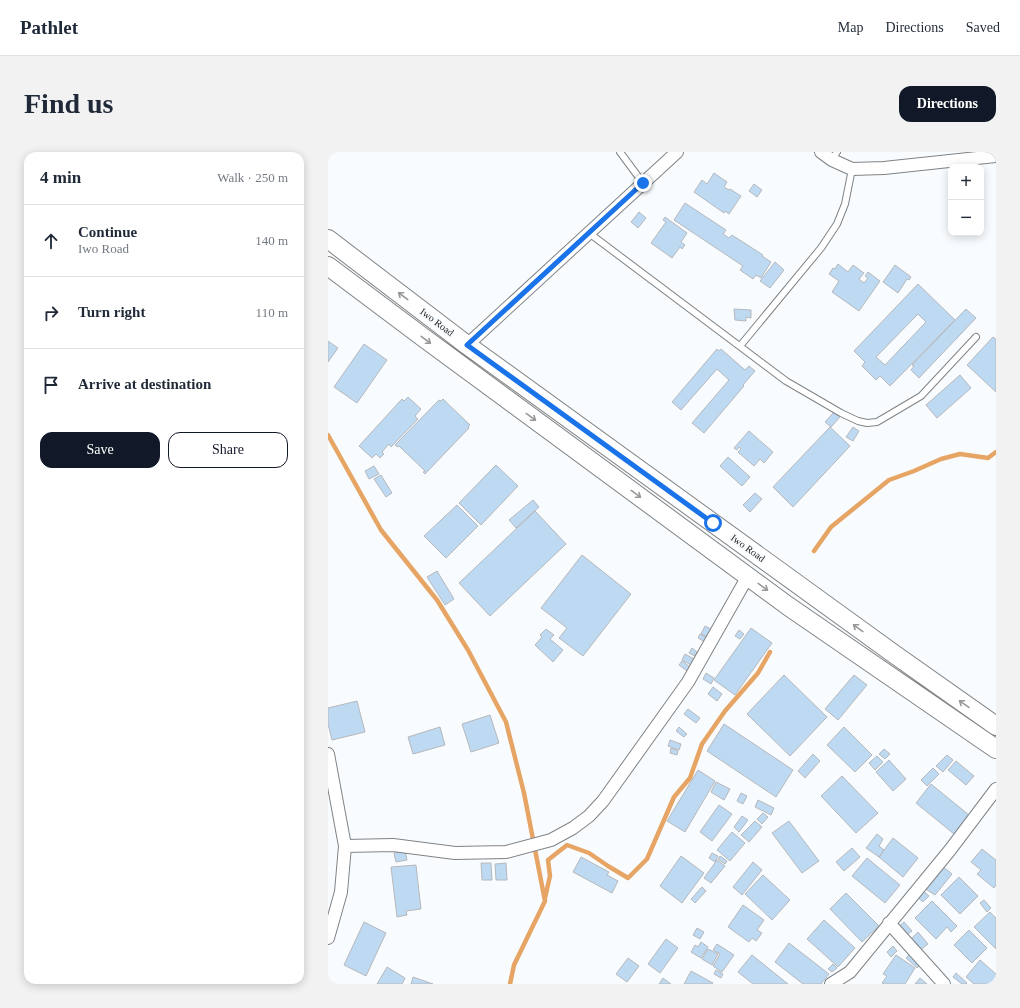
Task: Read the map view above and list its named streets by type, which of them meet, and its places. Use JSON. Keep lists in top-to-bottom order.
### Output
{
  "streets": {
    "main road": ["Iwo Road"]
  },
  "page": {
    "header": "Pathlet",
    "nav": ["Map", "Directions", "Saved"],
    "buttons": [
      "Directions",
      ["Save", "Share"]
    ],
    "title": "Find us",
    "heading": ["4 min", "Walk · 250 m"],
    "map_buttons": ["+", "−"],
    "list": [
      ["Continue", "Iwo Road", "140 m"],
      ["Turn right", "110 m"],
      "Arrive at destination"
    ]
  }
}
